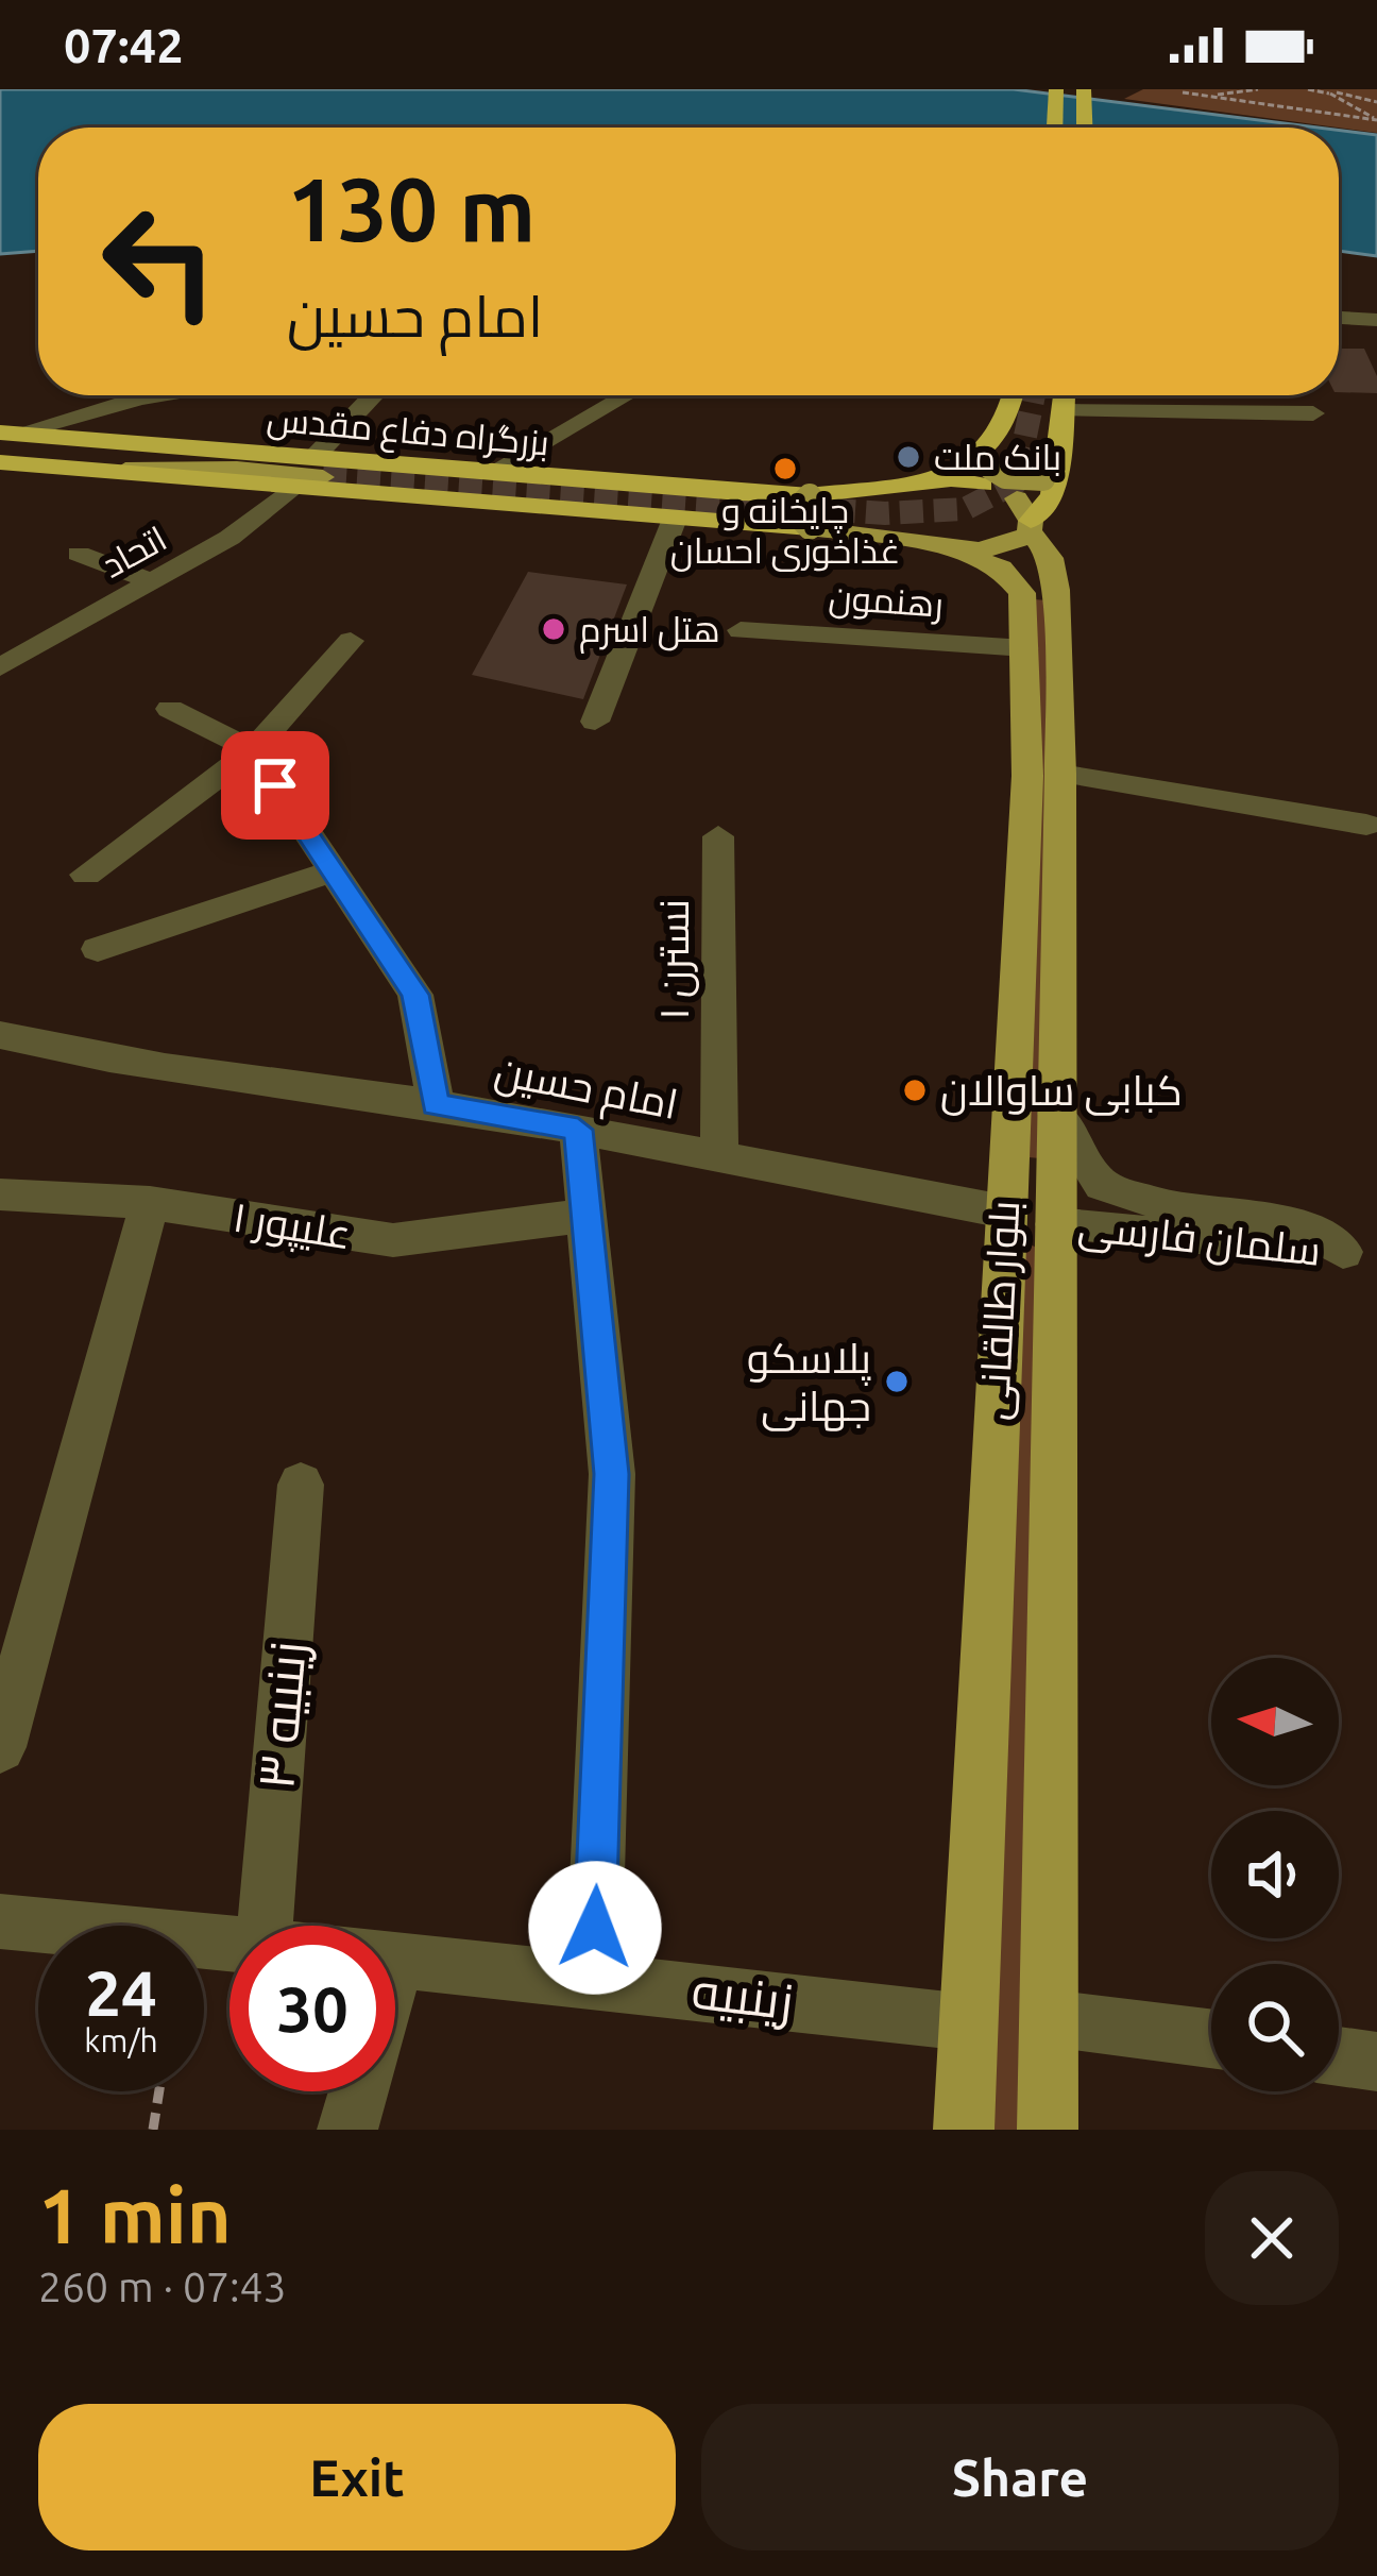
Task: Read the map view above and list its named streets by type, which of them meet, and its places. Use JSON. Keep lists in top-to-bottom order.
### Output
{
  "streets": {
    "highway": ["بزرگراه دفاع مقدس"],
    "main road": ["بلوار طالقانی"],
    "street": [
      "اتحاد",
      "رهنمون",
      "نسترن ۱",
      "امام حسین",
      "علیپور ۱",
      "سلمان فارسی",
      "زینبیه ۳",
      "زینبیه"
    ]
  },
  "crossings": [
    ["بزرگراه دفاع مقدس", "اتحاد"],
    ["رهنمون", "بلوار طالقانی"],
    ["نسترن ۱", "امام حسین"],
    ["امام حسین", "بلوار طالقانی"],
    ["سلمان فارسی", "بلوار طالقانی"],
    ["بلوار طالقانی", "زینبیه"]
  ],
  "places": [
    "بانک ملت",
    "چایخانه و غذاخوری احسان",
    "هتل اسرم",
    "کبابی ساوالان",
    "پلاسکو جهانی"
  ],
  "north": "left",
  "page": {
    "status": "07:42",
    "turn": ["130 m", "امام حسین"],
    "speed": "24 km/h",
    "limit": "30",
    "heading": ["1 min", "260 m · 07:43"],
    "buttons": ["Exit", "Share"]
  }
}
